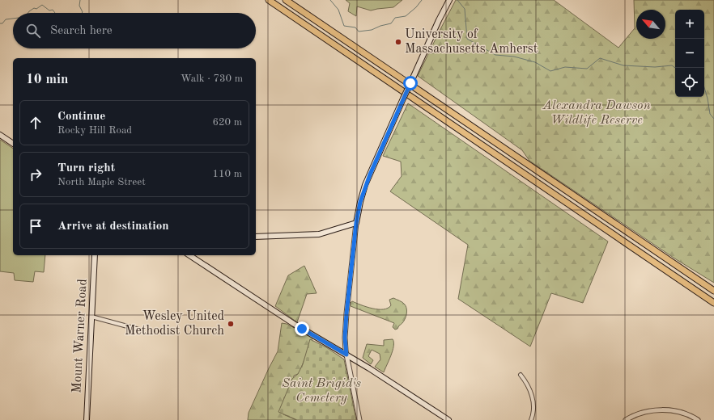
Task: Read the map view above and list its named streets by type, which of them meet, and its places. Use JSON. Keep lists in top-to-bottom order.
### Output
{
  "streets": {
    "main road": ["Mount Warner Road"]
  },
  "parks": ["Alexandra Dawson Wildlife Reserve", "Saint Brigid's Cemetery"],
  "places": ["University of Massachusetts Amherst", "Wesley United Methodist Church"],
  "north": "top left",
  "page": {
    "map_buttons": ["+", "−"],
    "search": "Search here",
    "heading": ["10 min", "Walk · 730 m"],
    "list": [
      ["Continue", "Rocky Hill Road", "620 m"],
      ["Turn right", "North Maple Street", "110 m"],
      "Arrive at destination"
    ]
  }
}
